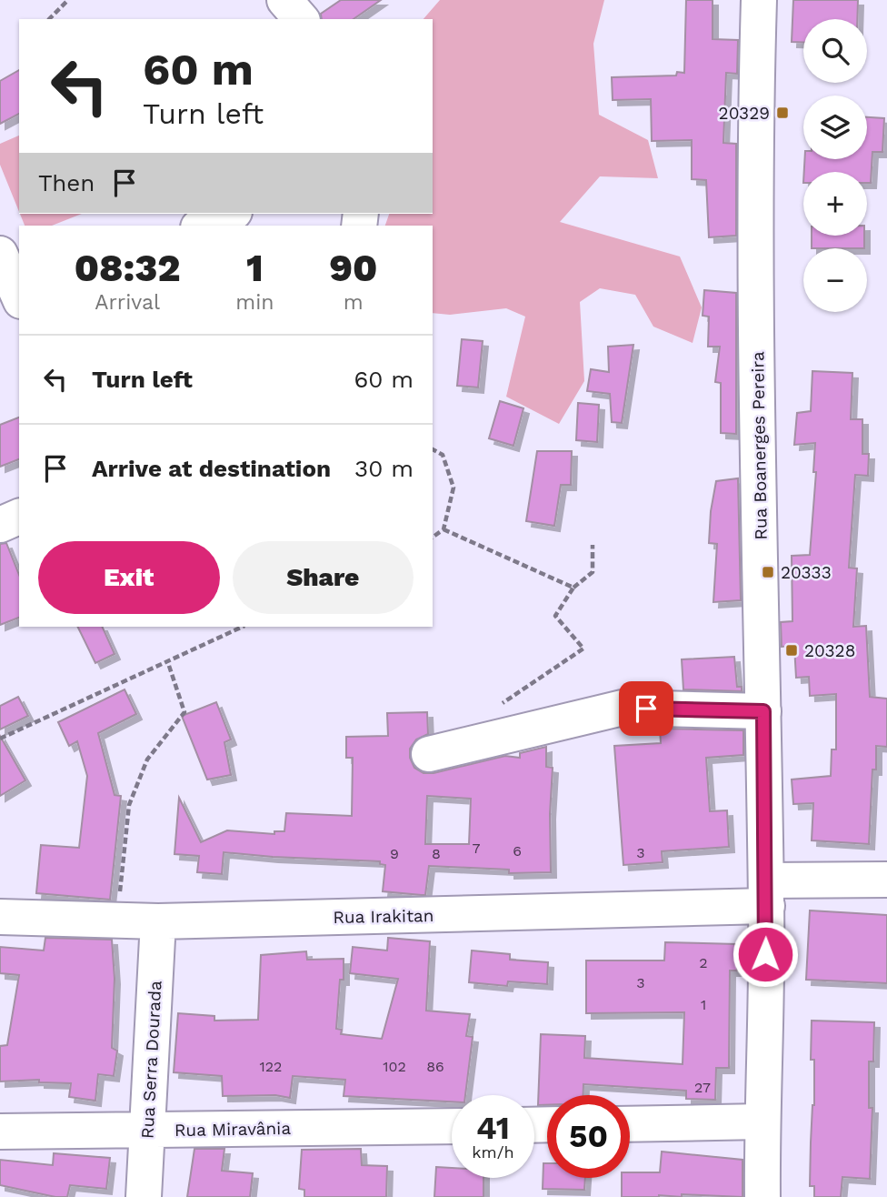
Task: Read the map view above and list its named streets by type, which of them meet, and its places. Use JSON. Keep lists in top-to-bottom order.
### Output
{
  "streets": {
    "street": [
      "Rua Boanerges Pereira",
      "Rua Irakitan",
      "Rua Serra Dourada",
      "Rua Miravânia"
    ]
  },
  "crossings": [
    ["Rua Boanerges Pereira", "Rua Irakitan"],
    ["Rua Irakitan", "Rua Serra Dourada"],
    ["Rua Serra Dourada", "Rua Miravânia"]
  ],
  "places": {
    "transit": ["20329", "20333", "20328"]
  },
  "house_numbers": [
    "7",
    "6",
    "3",
    "9",
    "8",
    "2",
    "3",
    "1",
    "122",
    "102",
    "86",
    "27"
  ],
  "page": {
    "map_buttons": ["+", "−"],
    "turn": ["60 m", "Turn left"],
    "then": "Then",
    "eta": [
      "08:32",
      "Arrival",
      "1",
      "min",
      "90",
      "m"
    ],
    "list": [
      {
        "name": "Turn left",
        "value": "60 m"
      },
      {
        "name": "Arrive at destination",
        "value": "30 m"
      }
    ],
    "buttons": ["Exit", "Share"],
    "speed": "41 km/h",
    "limit": "50"
  }
}
